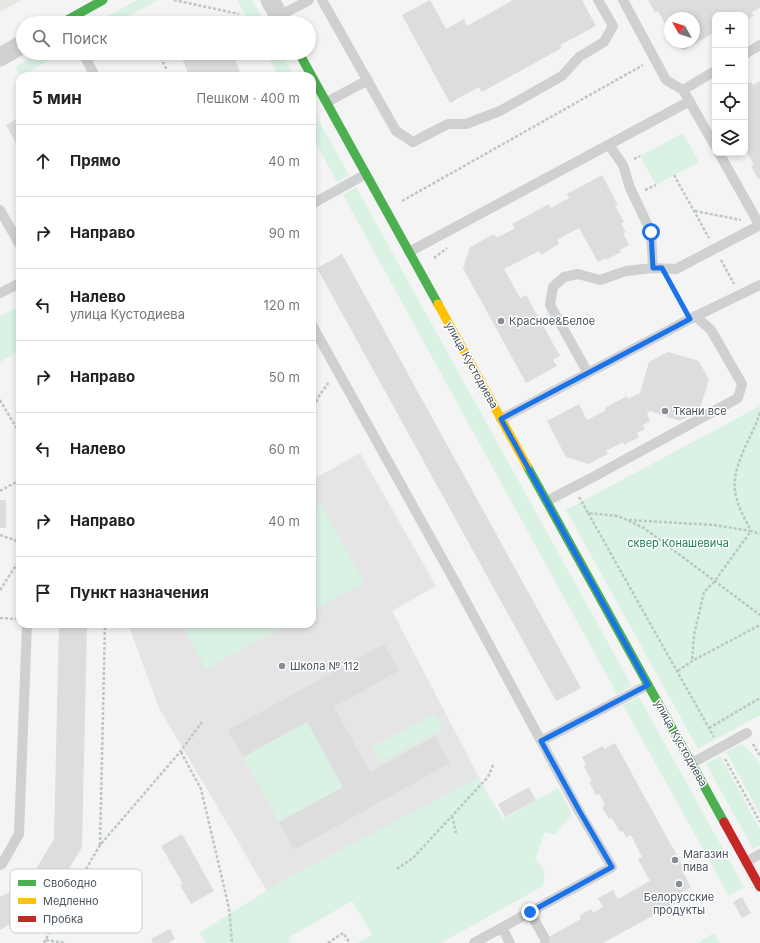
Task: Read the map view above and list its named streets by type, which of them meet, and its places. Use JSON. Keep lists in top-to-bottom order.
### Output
{
  "streets": {
    "street": ["улица Кустодиева"]
  },
  "parks": ["сквер Конашевича"],
  "places": [
    "Красное&Белое",
    "Ткани все",
    "Школа № 112",
    "Магазин пива",
    "Белорусские продукты"
  ],
  "legend": ["Свободно", "Медленно", "Пробка"],
  "north": "top left",
  "page": {
    "map_buttons": ["+", "−"],
    "search": "Поиск",
    "heading": ["5 мин", "Пешком · 400 m"],
    "list": [
      ["Прямо", "40 m"],
      ["Направо", "90 m"],
      ["Налево", "улица Кустодиева", "120 m"],
      ["Направо", "50 m"],
      ["Налево", "60 m"],
      ["Направо", "40 m"],
      "Пункт назначения"
    ]
  }
}
